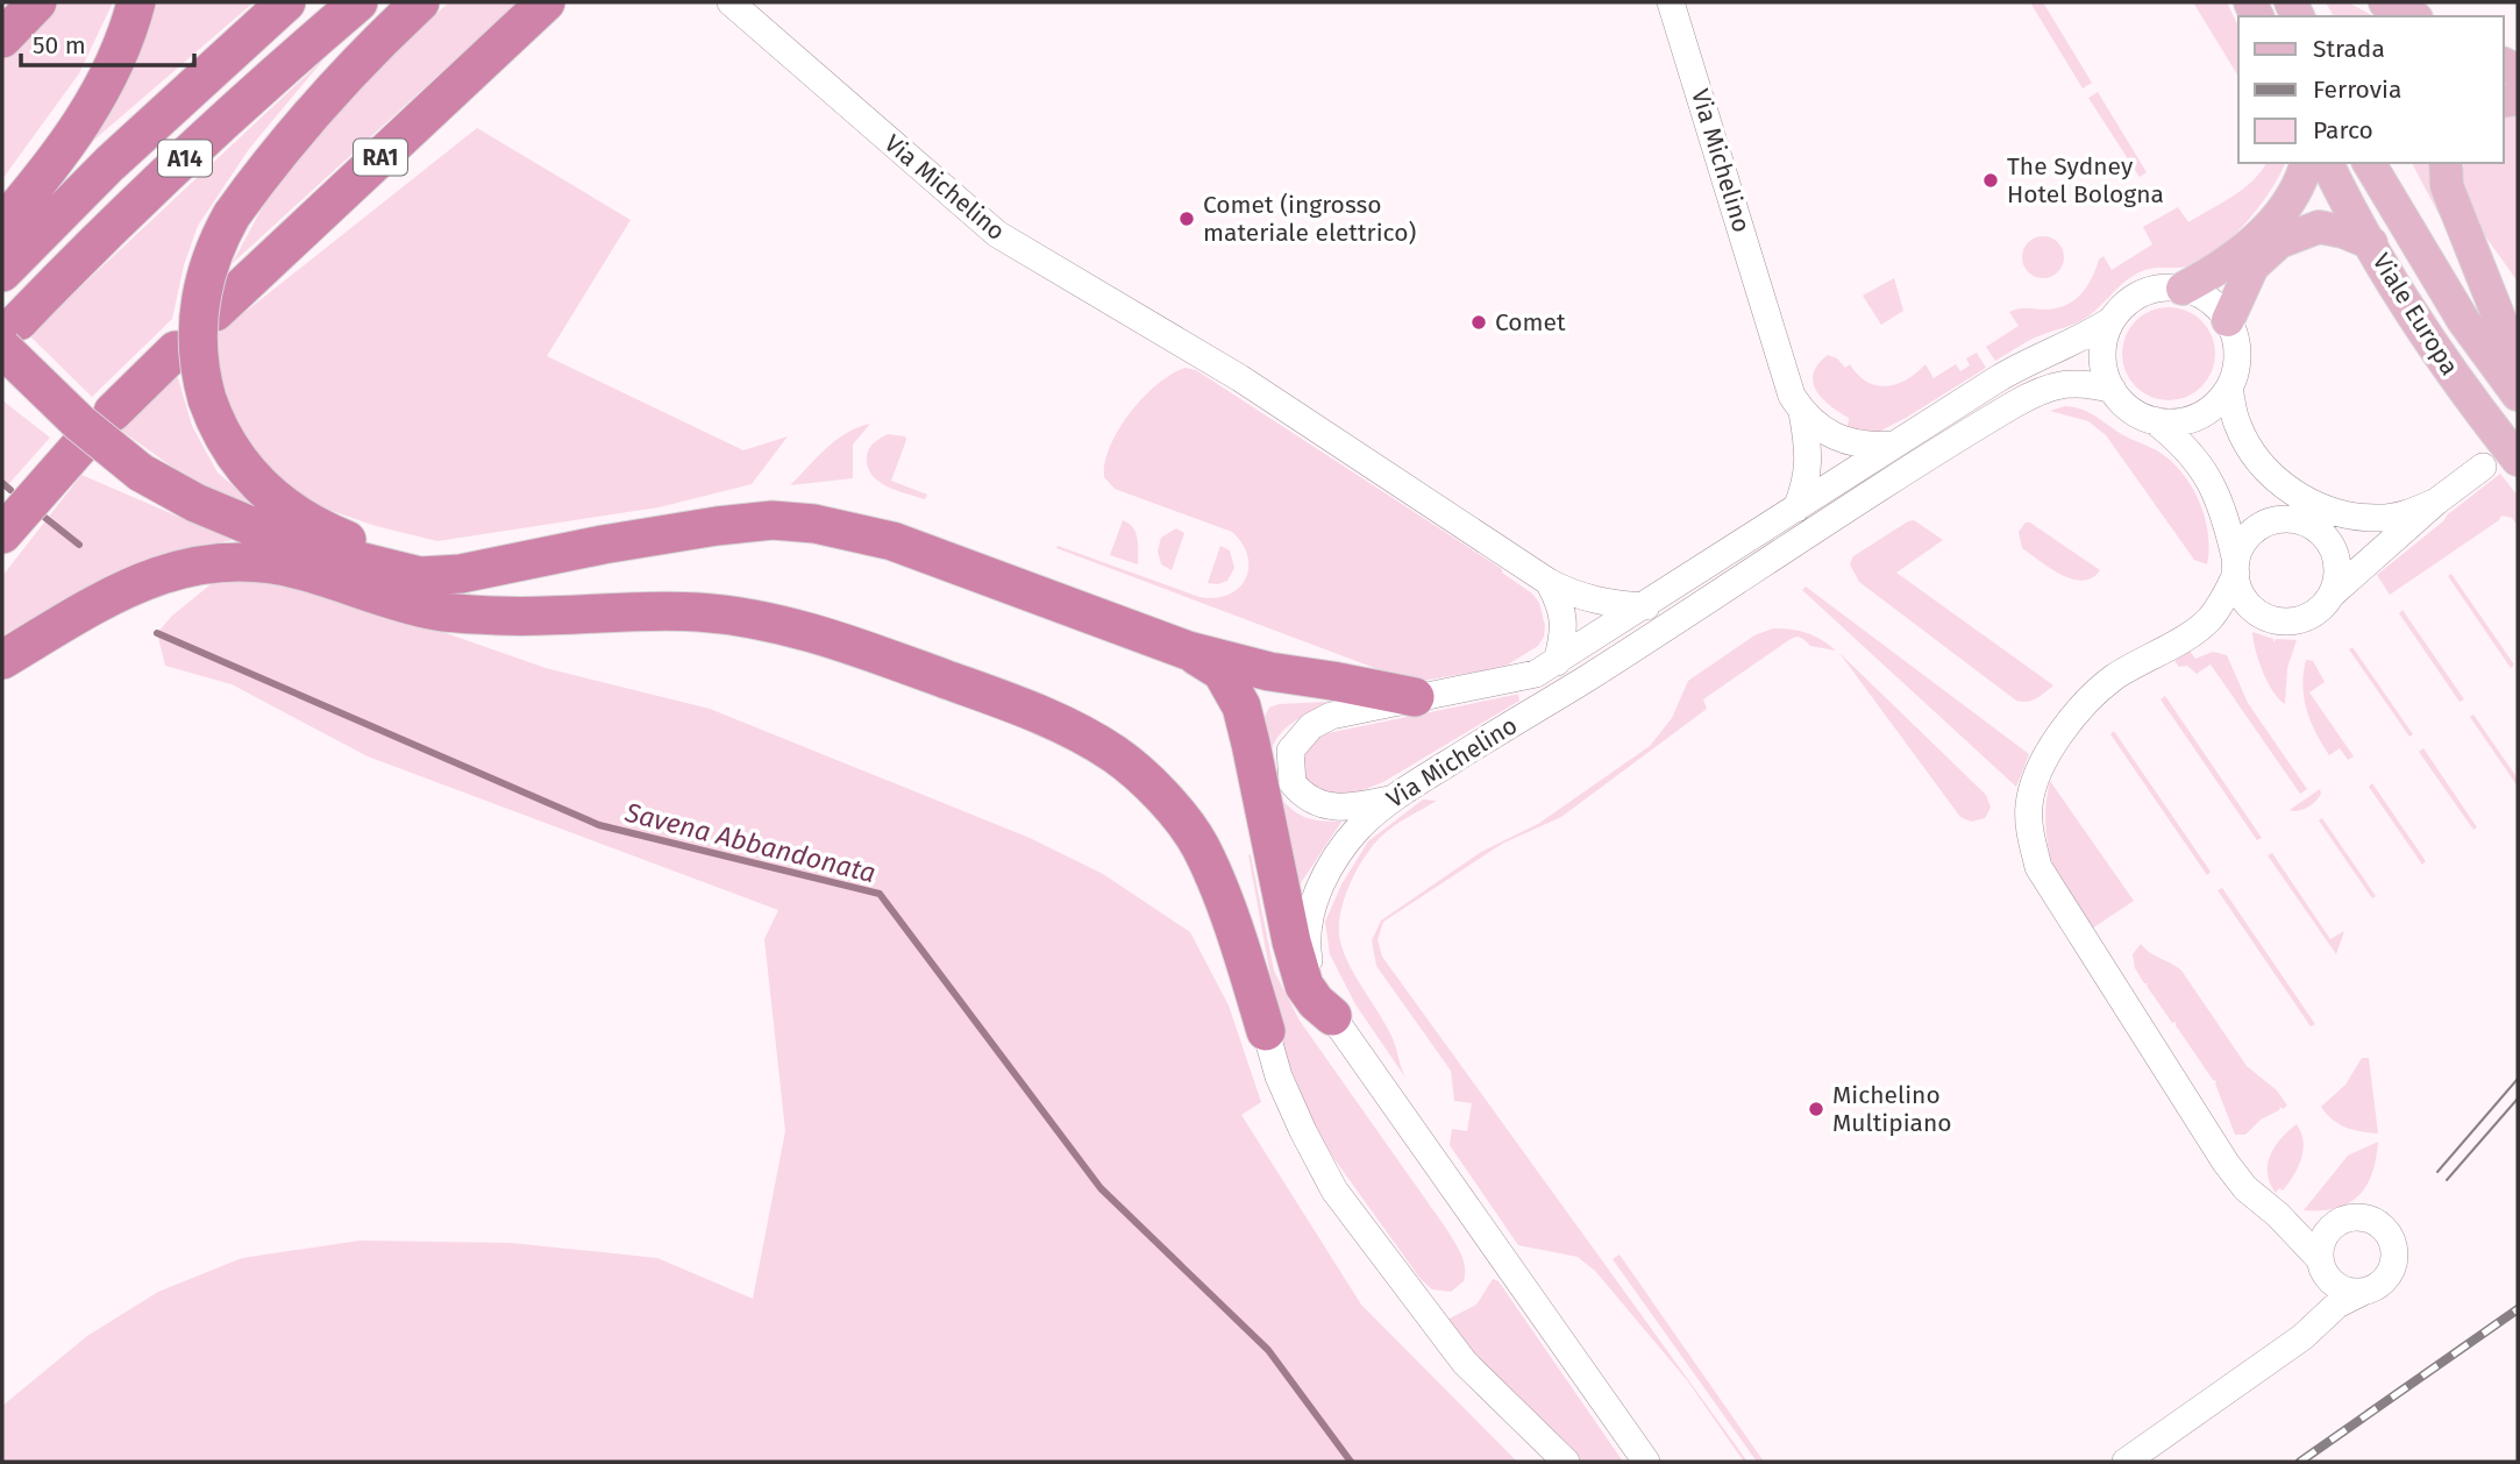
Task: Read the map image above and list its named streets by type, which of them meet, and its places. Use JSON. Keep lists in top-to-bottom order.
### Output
{
  "streets": {
    "highway": ["RA1", "A14"],
    "main road": ["Viale Europa"],
    "street": ["Via Michelino"]
  },
  "water": ["Savena Abbandonata"],
  "places": [
    "The Sydney Hotel Bologna",
    "Comet (ingrosso materiale elettrico)",
    "Comet",
    "Michelino Multipiano"
  ],
  "legend": ["Strada", "Ferrovia", "Parco"],
  "scale_bar": "50 m"
}
